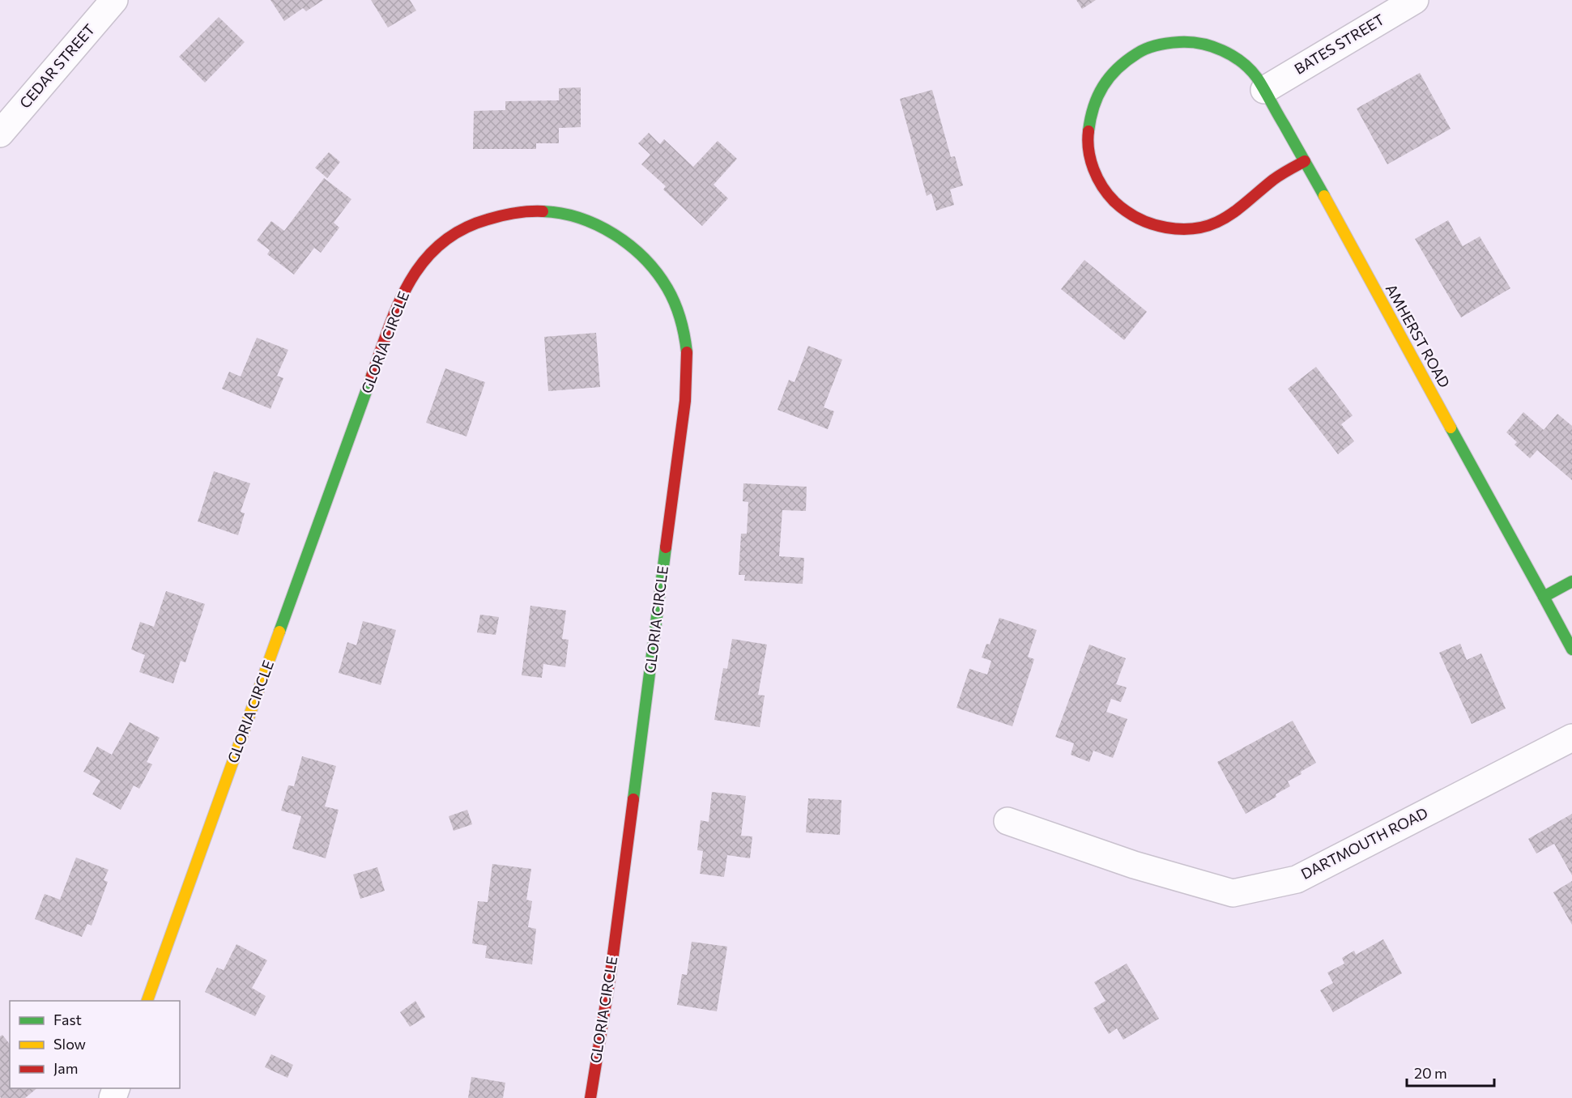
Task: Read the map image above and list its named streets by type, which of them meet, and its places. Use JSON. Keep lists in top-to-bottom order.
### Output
{
  "streets": {
    "street": [
      "BATES STREET",
      "CEDAR STREET",
      "AMHERST ROAD",
      "GLORIA CIRCLE",
      "DARTMOUTH ROAD"
    ]
  },
  "crossings": [
    ["BATES STREET", "AMHERST ROAD"]
  ],
  "legend": ["Fast", "Slow", "Jam"],
  "scale_bar": "20 m"
}
